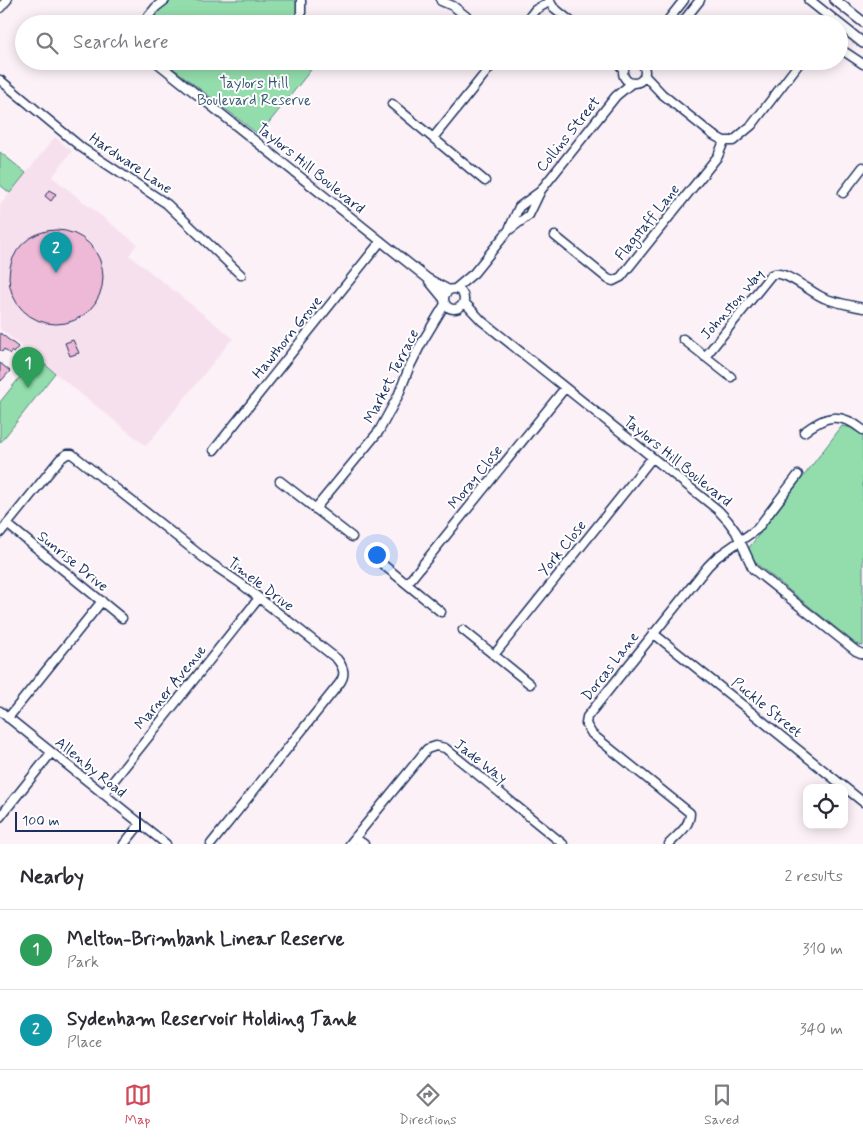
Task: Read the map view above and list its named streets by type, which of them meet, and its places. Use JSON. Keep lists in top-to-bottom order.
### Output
{
  "streets": {
    "street": [
      "Collins Street",
      "Hardware Lane",
      "Taylors Hill Boulevard",
      "Flagstaff Lane",
      "Johnston Way",
      "Hawthorn Grove",
      "Market Terrace",
      "Moray Close",
      "York Close",
      "Sunrise Drive",
      "Timele Drive",
      "Dorcas Lane",
      "Marner Avenue",
      "Puckle Street",
      "Jade Way",
      "Allenby Road"
    ]
  },
  "crossings": [
    ["Collins Street", "Taylors Hill Boulevard"],
    ["Collins Street", "Market Terrace"],
    ["Taylors Hill Boulevard", "Hawthorn Grove"],
    ["Taylors Hill Boulevard", "Market Terrace"],
    ["Taylors Hill Boulevard", "Moray Close"],
    ["Taylors Hill Boulevard", "York Close"],
    ["Taylors Hill Boulevard", "Dorcas Lane"],
    ["Sunrise Drive", "Timele Drive"],
    ["Timele Drive", "Marner Avenue"],
    ["Dorcas Lane", "Puckle Street"],
    ["Marner Avenue", "Allenby Road"]
  ],
  "parks": ["Taylors Hill Boulevard Reserve"],
  "scale_bar": "100 m",
  "page": {
    "search": "Search here",
    "pins": ["2", "1"],
    "scale": "100 m",
    "heading": ["Nearby", "2 results"],
    "list": [
      {
        "mark": "1",
        "name": "Melton-Brimbank Linear Reserve",
        "note": "Park",
        "value": "310 m"
      },
      {
        "mark": "2",
        "name": "Sydenham Reservoir Holding Tank",
        "note": "Place",
        "value": "340 m"
      }
    ],
    "nav": ["Map", "Directions", "Saved"]
  }
}
